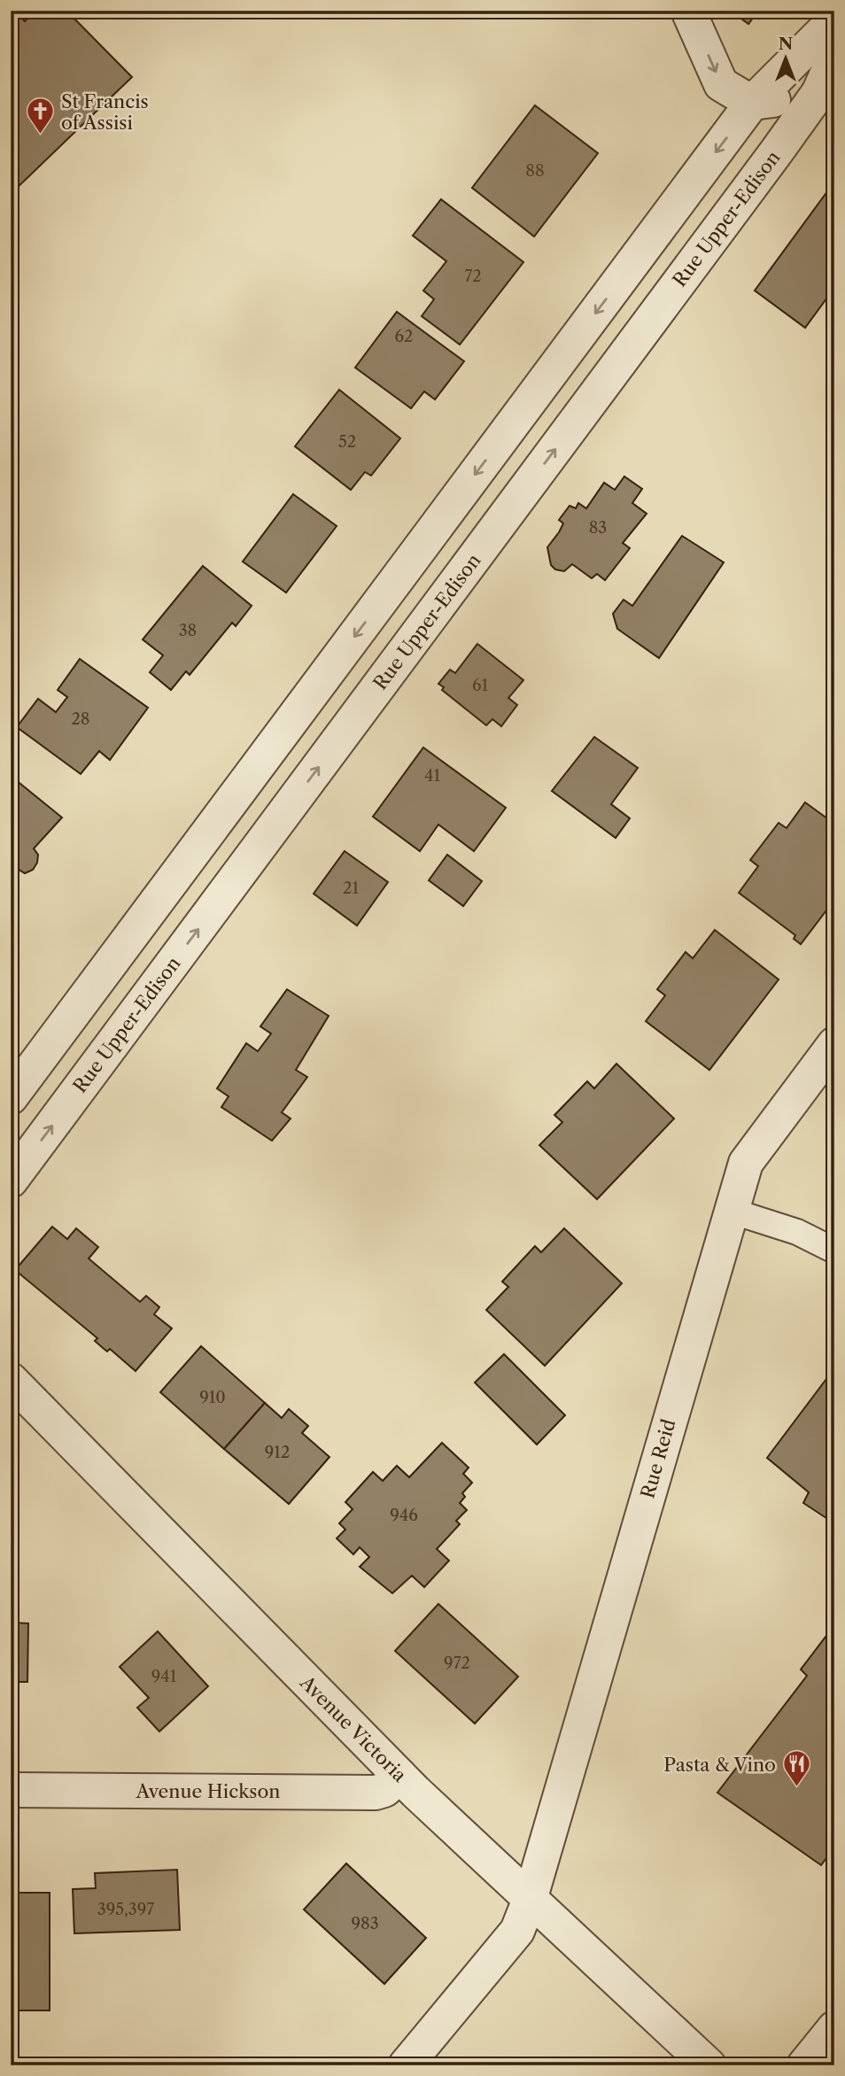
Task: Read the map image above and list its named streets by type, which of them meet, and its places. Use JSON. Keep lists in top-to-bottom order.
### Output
{
  "streets": {
    "street": [
      "Rue Upper-Edison",
      "Rue Reid",
      "Avenue Victoria",
      "Avenue Hickson"
    ]
  },
  "crossings": [
    ["Rue Reid", "Avenue Victoria"],
    ["Avenue Victoria", "Avenue Hickson"]
  ],
  "places": {
    "church": ["St Francis of Assisi"],
    "restaurant": ["Pasta & Vino"]
  },
  "house_numbers": [
    "88",
    "72",
    "62",
    "52",
    "83",
    "38",
    "61",
    "28",
    "41",
    "21",
    "910",
    "912",
    "946",
    "972",
    "941",
    "395,397",
    "983"
  ],
  "north": "top"
}
